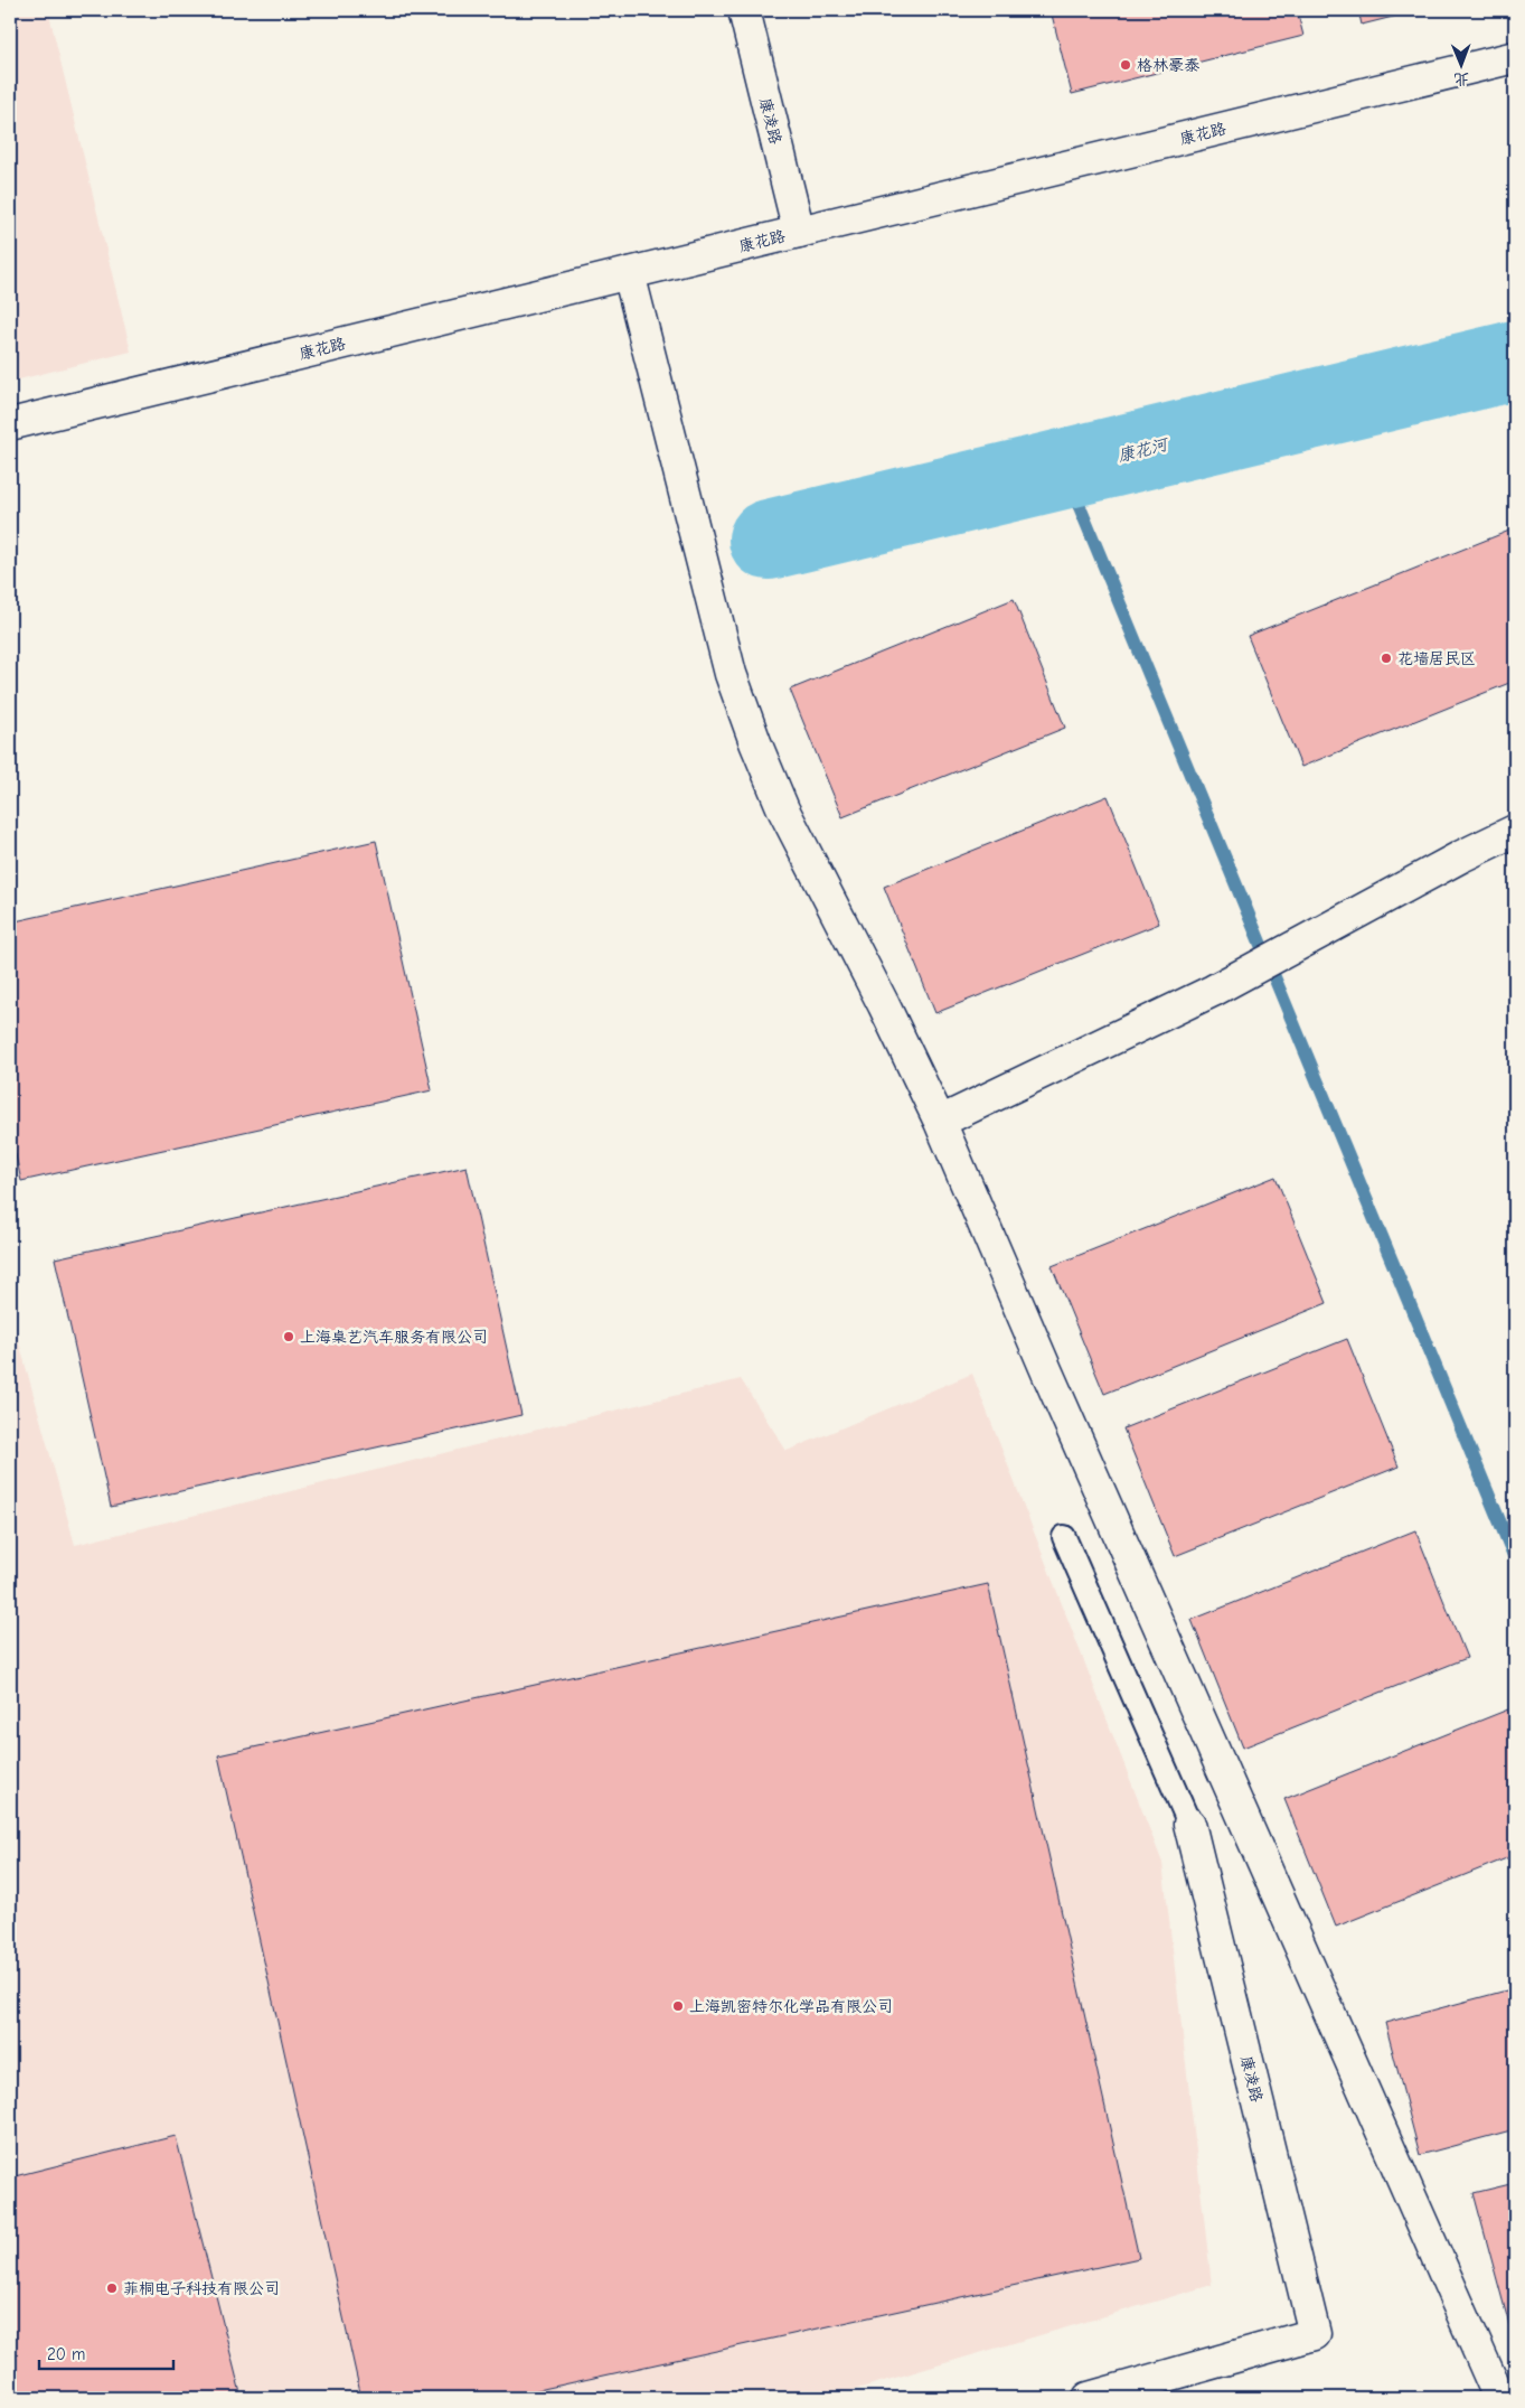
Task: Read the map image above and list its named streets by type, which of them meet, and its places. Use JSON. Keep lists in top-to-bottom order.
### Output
{
  "streets": {
    "street": ["康凌路", "康花路"]
  },
  "crossings": [
    ["康凌路", "康花路"]
  ],
  "water": ["康花河"],
  "places": [
    "格林豪泰",
    "花墙居民区",
    "上海桌艺汽车服务有限公司",
    "上海凯密特尔化学品有限公司",
    "菲桐电子科技有限公司"
  ],
  "scale_bar": "20 m",
  "north": "bottom"
}
